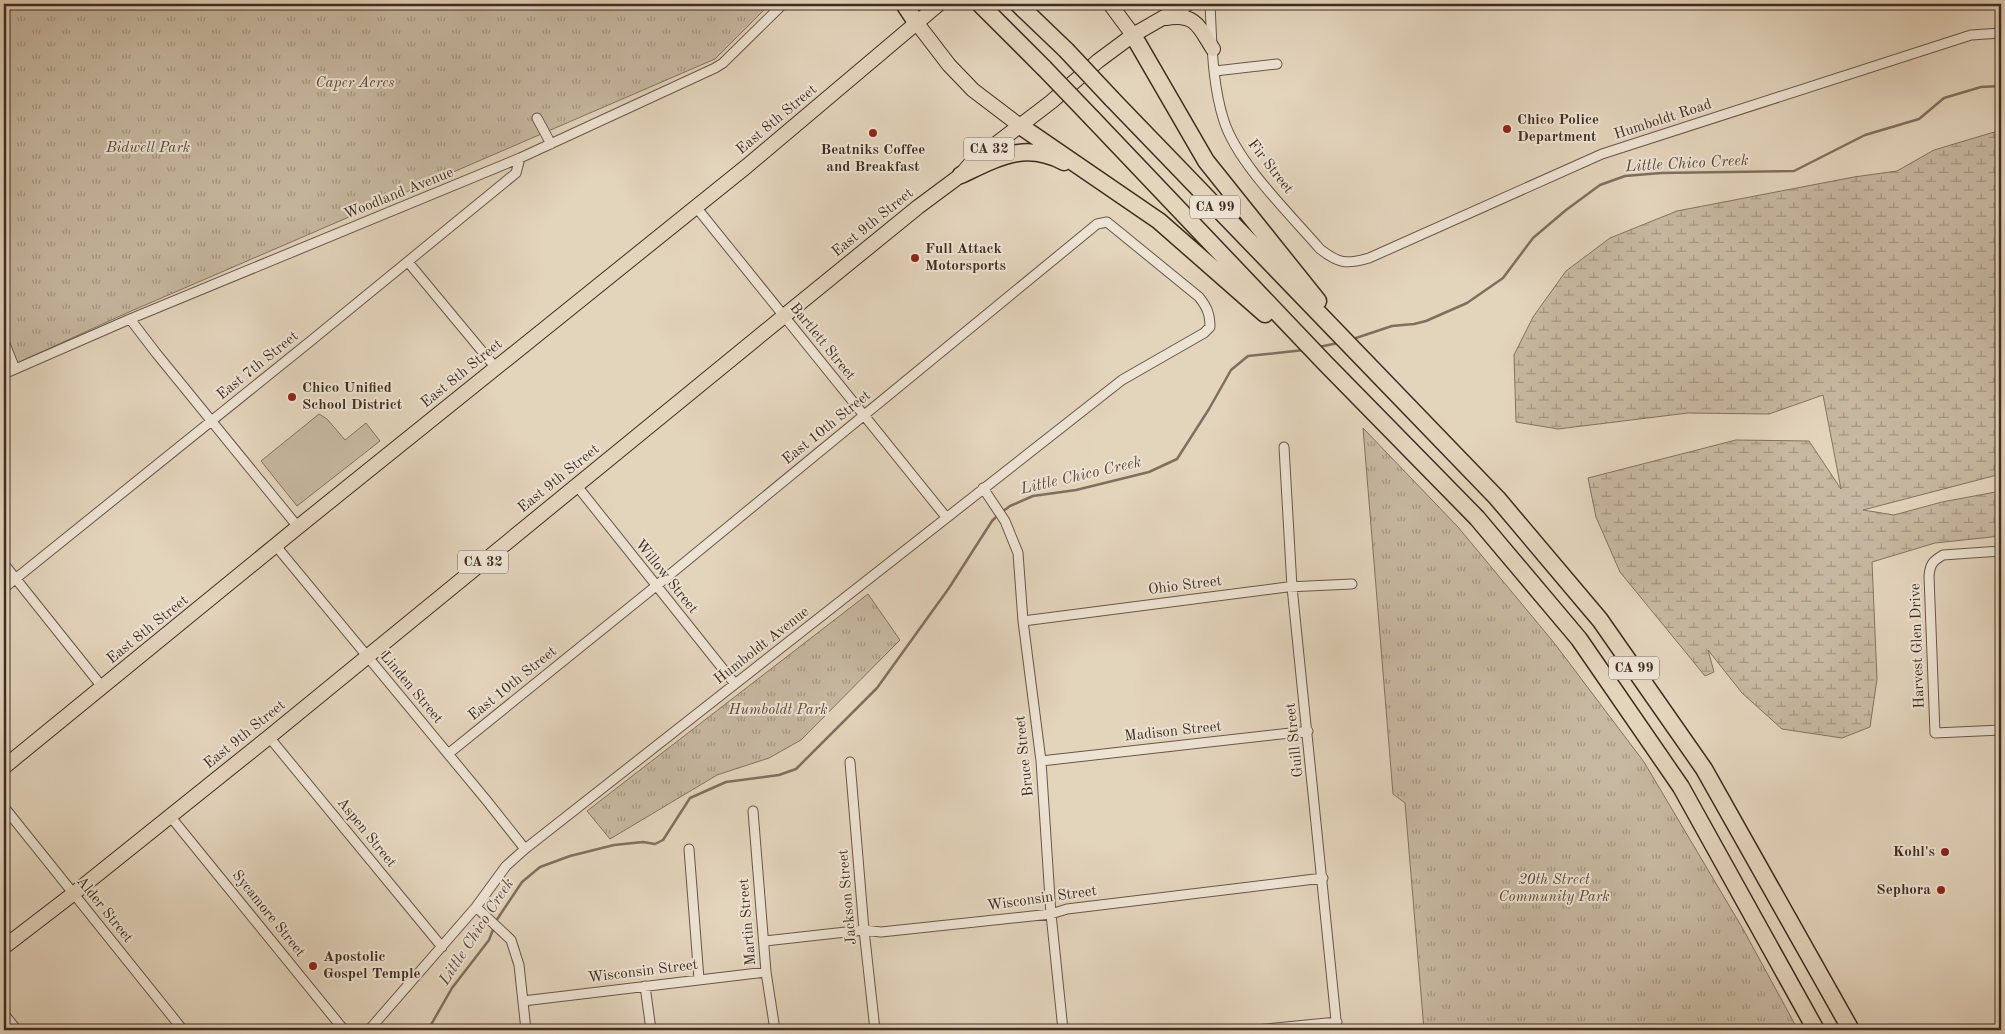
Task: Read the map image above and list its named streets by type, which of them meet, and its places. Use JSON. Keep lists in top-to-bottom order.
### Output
{
  "streets": {
    "highway": ["CA 99"],
    "main road": ["East 8th Street", "CA 32", "East 9th Street"],
    "street": [
      "Humboldt Road",
      "Fir Street",
      "Woodland Avenue",
      "Bartlett Street",
      "East 7th Street",
      "East 10th Street",
      "Willow Street",
      "Ohio Street",
      "Humboldt Avenue",
      "Harvest Glen Drive",
      "Linden Street",
      "Madison Street",
      "Guill Street",
      "Bruce Street",
      "Aspen Street",
      "Jackson Street",
      "Wisconsin Street",
      "Alder Street",
      "Sycamore Street",
      "Martin Street"
    ]
  },
  "crossings": [
    ["East 8th Street", "Bartlett Street"],
    ["East 8th Street", "Linden Street"],
    ["Humboldt Road", "Fir Street"],
    ["CA 32", "East 9th Street"],
    ["Woodland Avenue", "East 7th Street"],
    ["East 9th Street", "Bartlett Street"],
    ["East 9th Street", "Willow Street"],
    ["East 9th Street", "Linden Street"],
    ["East 9th Street", "Aspen Street"],
    ["East 9th Street", "Alder Street"],
    ["East 9th Street", "Sycamore Street"],
    ["Bartlett Street", "East 10th Street"],
    ["Bartlett Street", "Humboldt Avenue"],
    ["East 10th Street", "Willow Street"],
    ["East 10th Street", "Humboldt Avenue"],
    ["East 10th Street", "Linden Street"],
    ["Willow Street", "Humboldt Avenue"],
    ["Ohio Street", "Guill Street"],
    ["Ohio Street", "Bruce Street"],
    ["Humboldt Avenue", "Linden Street"],
    ["Humboldt Avenue", "Bruce Street"],
    ["Humboldt Avenue", "Aspen Street"],
    ["Madison Street", "Guill Street"],
    ["Madison Street", "Bruce Street"],
    ["Guill Street", "Wisconsin Street"],
    ["Bruce Street", "Wisconsin Street"],
    ["Jackson Street", "Wisconsin Street"],
    ["Wisconsin Street", "Martin Street"]
  ],
  "water": ["Little Chico Creek"],
  "parks": [
    "Caper Acres",
    "Bidwell Park",
    "Humboldt Park",
    "20th Street Community Park"
  ],
  "places": [
    "Chico Police Department",
    "Beatniks Coffee and Breakfast",
    "Full Attack Motorsports",
    "Chico Unified School District",
    "Kohl's",
    "Sephora",
    "Apostolic Gospel Temple"
  ]
}
